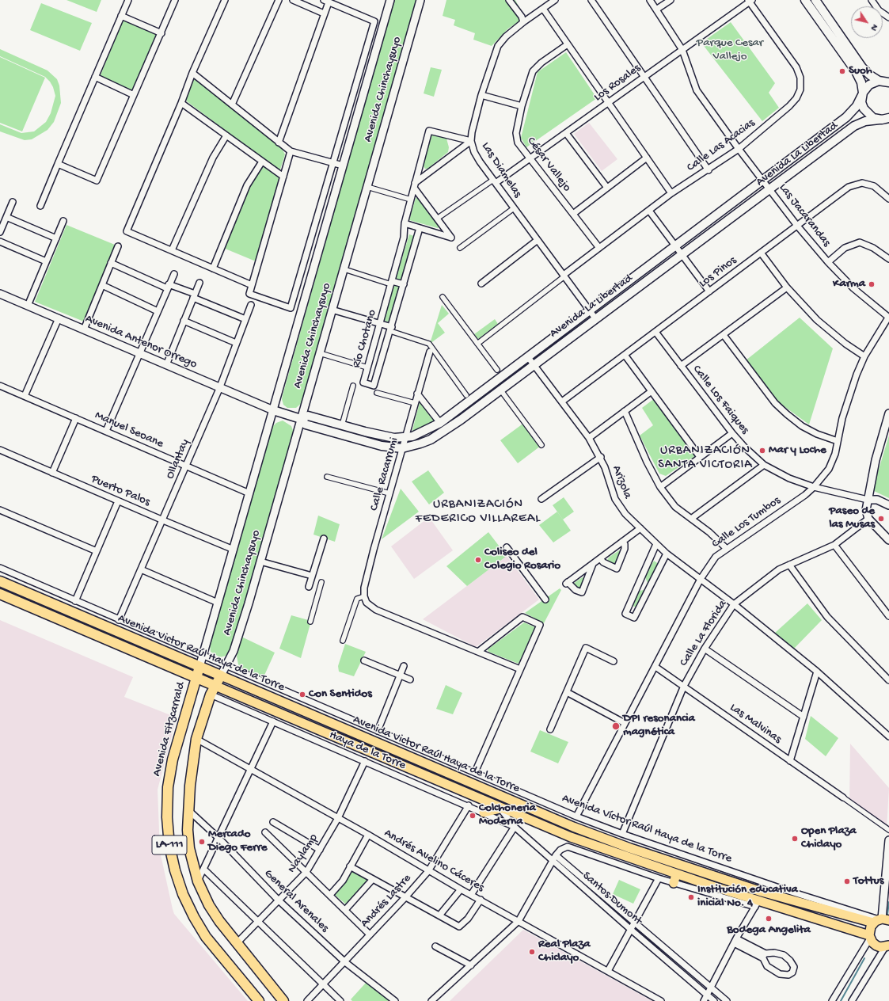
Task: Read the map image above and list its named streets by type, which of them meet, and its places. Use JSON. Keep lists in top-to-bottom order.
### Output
{
  "streets": {
    "highway": ["Avenida Victor Raúl Haya de la Torre", "Avenida Fitzcarrald", "LA-111"],
    "main road": ["Avenida La Libertad"],
    "street": [
      "Los Rosales",
      "Avenida Chinchaysuyo",
      "Calle Las Acacias",
      "César Vallejo",
      "Las Diamelas",
      "Las Jacarandas",
      "Los Pinos",
      "Río Chotano",
      "Avenida Antenor Orrego",
      "Calle Los Faiques",
      "Manuel Seoane",
      "Ollantay",
      "Calle Racarrumi",
      "Arizola",
      "Puerto Palos",
      "Calle Los Tumbos",
      "Calle La Florida",
      "Las Malvinas",
      "Haya de la Torre",
      "Avenida Víctor Raúl Haya de la Torre",
      "Naylamp",
      "Andrés Avelino Cáceres",
      "Santos Dumont",
      "General Arenales",
      "Andrés Lastre"
    ]
  },
  "crossings": [
    ["Los Rosales", "Calle Las Acacias"],
    ["Los Rosales", "César Vallejo"],
    ["Los Rosales", "Las Diamelas"],
    ["Los Rosales", "Las Jacarandas"],
    ["Avenida Chinchaysuyo", "Avenida La Libertad"],
    ["Avenida Chinchaysuyo", "Avenida Antenor Orrego"],
    ["Avenida Chinchaysuyo", "Manuel Seoane"],
    ["Avenida Chinchaysuyo", "Puerto Palos"],
    ["Avenida Chinchaysuyo", "Avenida Victor Raúl Haya de la Torre"],
    ["Avenida Chinchaysuyo", "Avenida Fitzcarrald"],
    ["Avenida Chinchaysuyo", "Avenida Víctor Raúl Haya de la Torre"],
    ["Avenida Chinchaysuyo", "LA-111"],
    ["Calle Las Acacias", "César Vallejo"],
    ["Calle Las Acacias", "Las Diamelas"],
    ["Calle Las Acacias", "Las Jacarandas"],
    ["Avenida La Libertad", "Las Diamelas"],
    ["Avenida La Libertad", "Las Jacarandas"],
    ["Avenida La Libertad", "Avenida Antenor Orrego"],
    ["Avenida La Libertad", "Calle Racarrumi"],
    ["Avenida La Libertad", "Arizola"],
    ["Las Diamelas", "Río Chotano"],
    ["Las Jacarandas", "Los Pinos"],
    ["Las Jacarandas", "Calle Los Tumbos"],
    ["Los Pinos", "Calle Los Faiques"],
    ["Los Pinos", "Arizola"],
    ["Avenida Antenor Orrego", "Ollantay"],
    ["Calle Los Faiques", "Calle Los Tumbos"],
    ["Manuel Seoane", "Ollantay"],
    ["Ollantay", "Puerto Palos"],
    ["Ollantay", "Avenida Víctor Raúl Haya de la Torre"],
    ["Arizola", "Calle Los Tumbos"],
    ["Arizola", "Calle La Florida"],
    ["Calle Los Tumbos", "Las Malvinas"],
    ["Calle Los Tumbos", "Avenida Víctor Raúl Haya de la Torre"],
    ["Calle La Florida", "Las Malvinas"],
    ["Calle La Florida", "Avenida Víctor Raúl Haya de la Torre"],
    ["Avenida Victor Raúl Haya de la Torre", "Avenida Fitzcarrald"],
    ["Avenida Victor Raúl Haya de la Torre", "Haya de la Torre"],
    ["Avenida Victor Raúl Haya de la Torre", "Avenida Víctor Raúl Haya de la Torre"],
    ["Avenida Victor Raúl Haya de la Torre", "LA-111"],
    ["Avenida Victor Raúl Haya de la Torre", "Santos Dumont"],
    ["Haya de la Torre", "LA-111"],
    ["Haya de la Torre", "Naylamp"],
    ["Haya de la Torre", "Santos Dumont"],
    ["Haya de la Torre", "Andrés Lastre"],
    ["LA-111", "Naylamp"],
    ["LA-111", "Andrés Avelino Cáceres"],
    ["LA-111", "General Arenales"],
    ["Naylamp", "Andrés Avelino Cáceres"],
    ["Naylamp", "General Arenales"],
    ["Andrés Avelino Cáceres", "Andrés Lastre"],
    ["General Arenales", "Andrés Lastre"]
  ],
  "districts": ["URBANIZACIÓN SANTA VICTORIA", "URBANIZACIÓN FEDERICO VILLAREAL"],
  "parks": ["Parque Cesar Vallejo"],
  "places": [
    "Suoh",
    "Karma",
    "Mar y Loche",
    "Paseo de las Musas",
    "Coliseo del Colegio Rosario",
    "Con Sentidos",
    "DPI resonancia magnética",
    "Colchoneria Moderna",
    "Open Plaza Chiclayo",
    "Mercado Diego Ferre",
    "Tottus",
    "Institución educativa inicial No. 4",
    "Bodega Angelita",
    "Real Plaza Chiclayo"
  ],
  "north": "bottom right"
}
